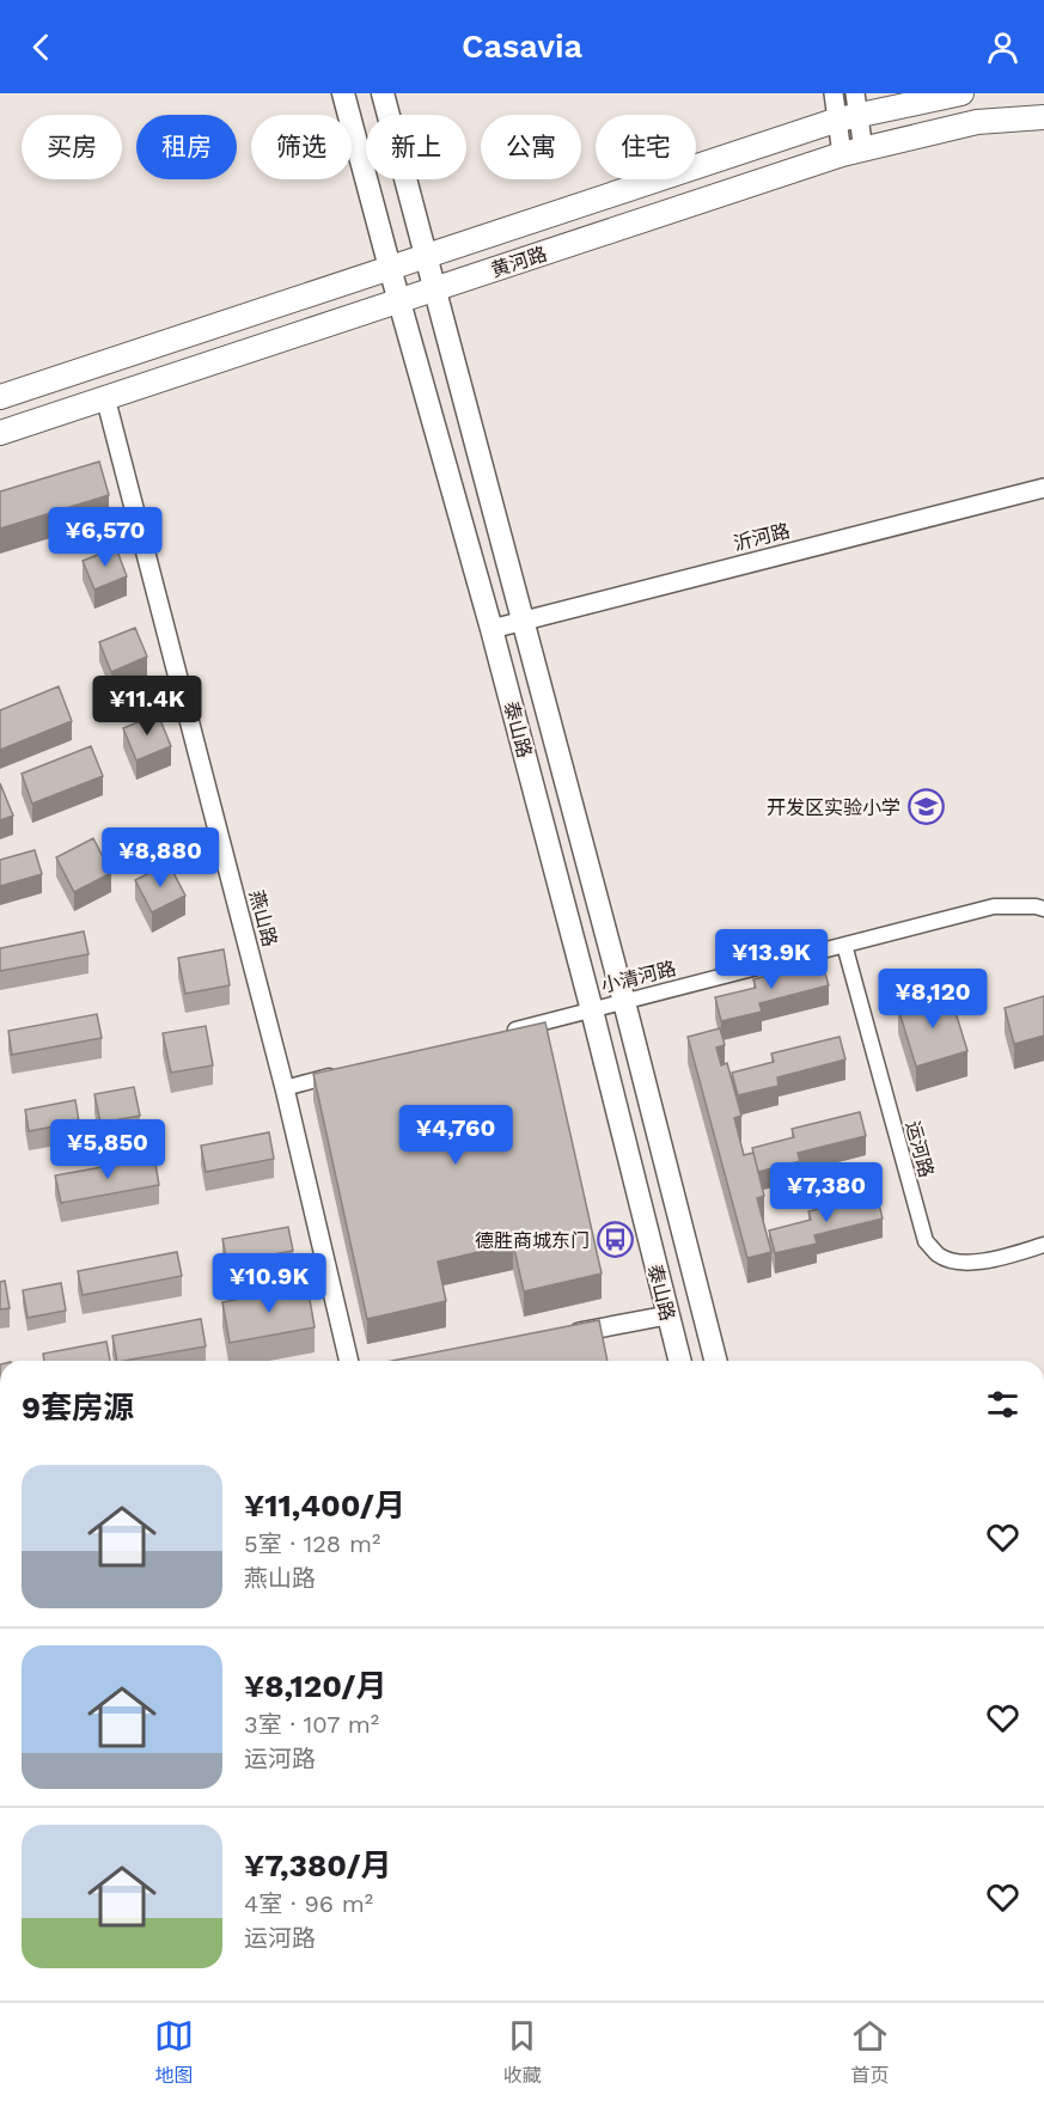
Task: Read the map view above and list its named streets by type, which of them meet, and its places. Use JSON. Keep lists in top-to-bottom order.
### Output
{
  "streets": {
    "main road": ["黄河路", "泰山路"],
    "street": [
      "沂河路",
      "燕山路",
      "小清河路",
      "运河路"
    ]
  },
  "crossings": [
    ["黄河路", "泰山路"],
    ["黄河路", "燕山路"],
    ["沂河路", "泰山路"],
    ["泰山路", "小清河路"],
    ["小清河路", "运河路"]
  ],
  "places": {
    "school or university": ["开发区实验小学"],
    "bus stop": ["德胜商城东门"]
  },
  "page": {
    "header": "Casavia",
    "chip": [
      "买房",
      "租房",
      "筛选",
      "新上",
      "公寓",
      "住宅"
    ],
    "price": [
      "¥6,570",
      "¥11.4K",
      "¥8,880",
      "¥13.9K",
      "¥8,120",
      "¥4,760",
      "¥5,850",
      "¥7,380",
      "¥10.9K"
    ],
    "heading": "9套房源",
    "list": [
      {
        "name": "¥11,400/月",
        "note": "5室 · 128 m² · 燕山路"
      },
      {
        "name": "¥8,120/月",
        "note": "3室 · 107 m² · 运河路"
      },
      {
        "name": "¥7,380/月",
        "note": "4室 · 96 m² · 运河路"
      }
    ],
    "tabs": ["地图", "收藏", "首页"]
  }
}
